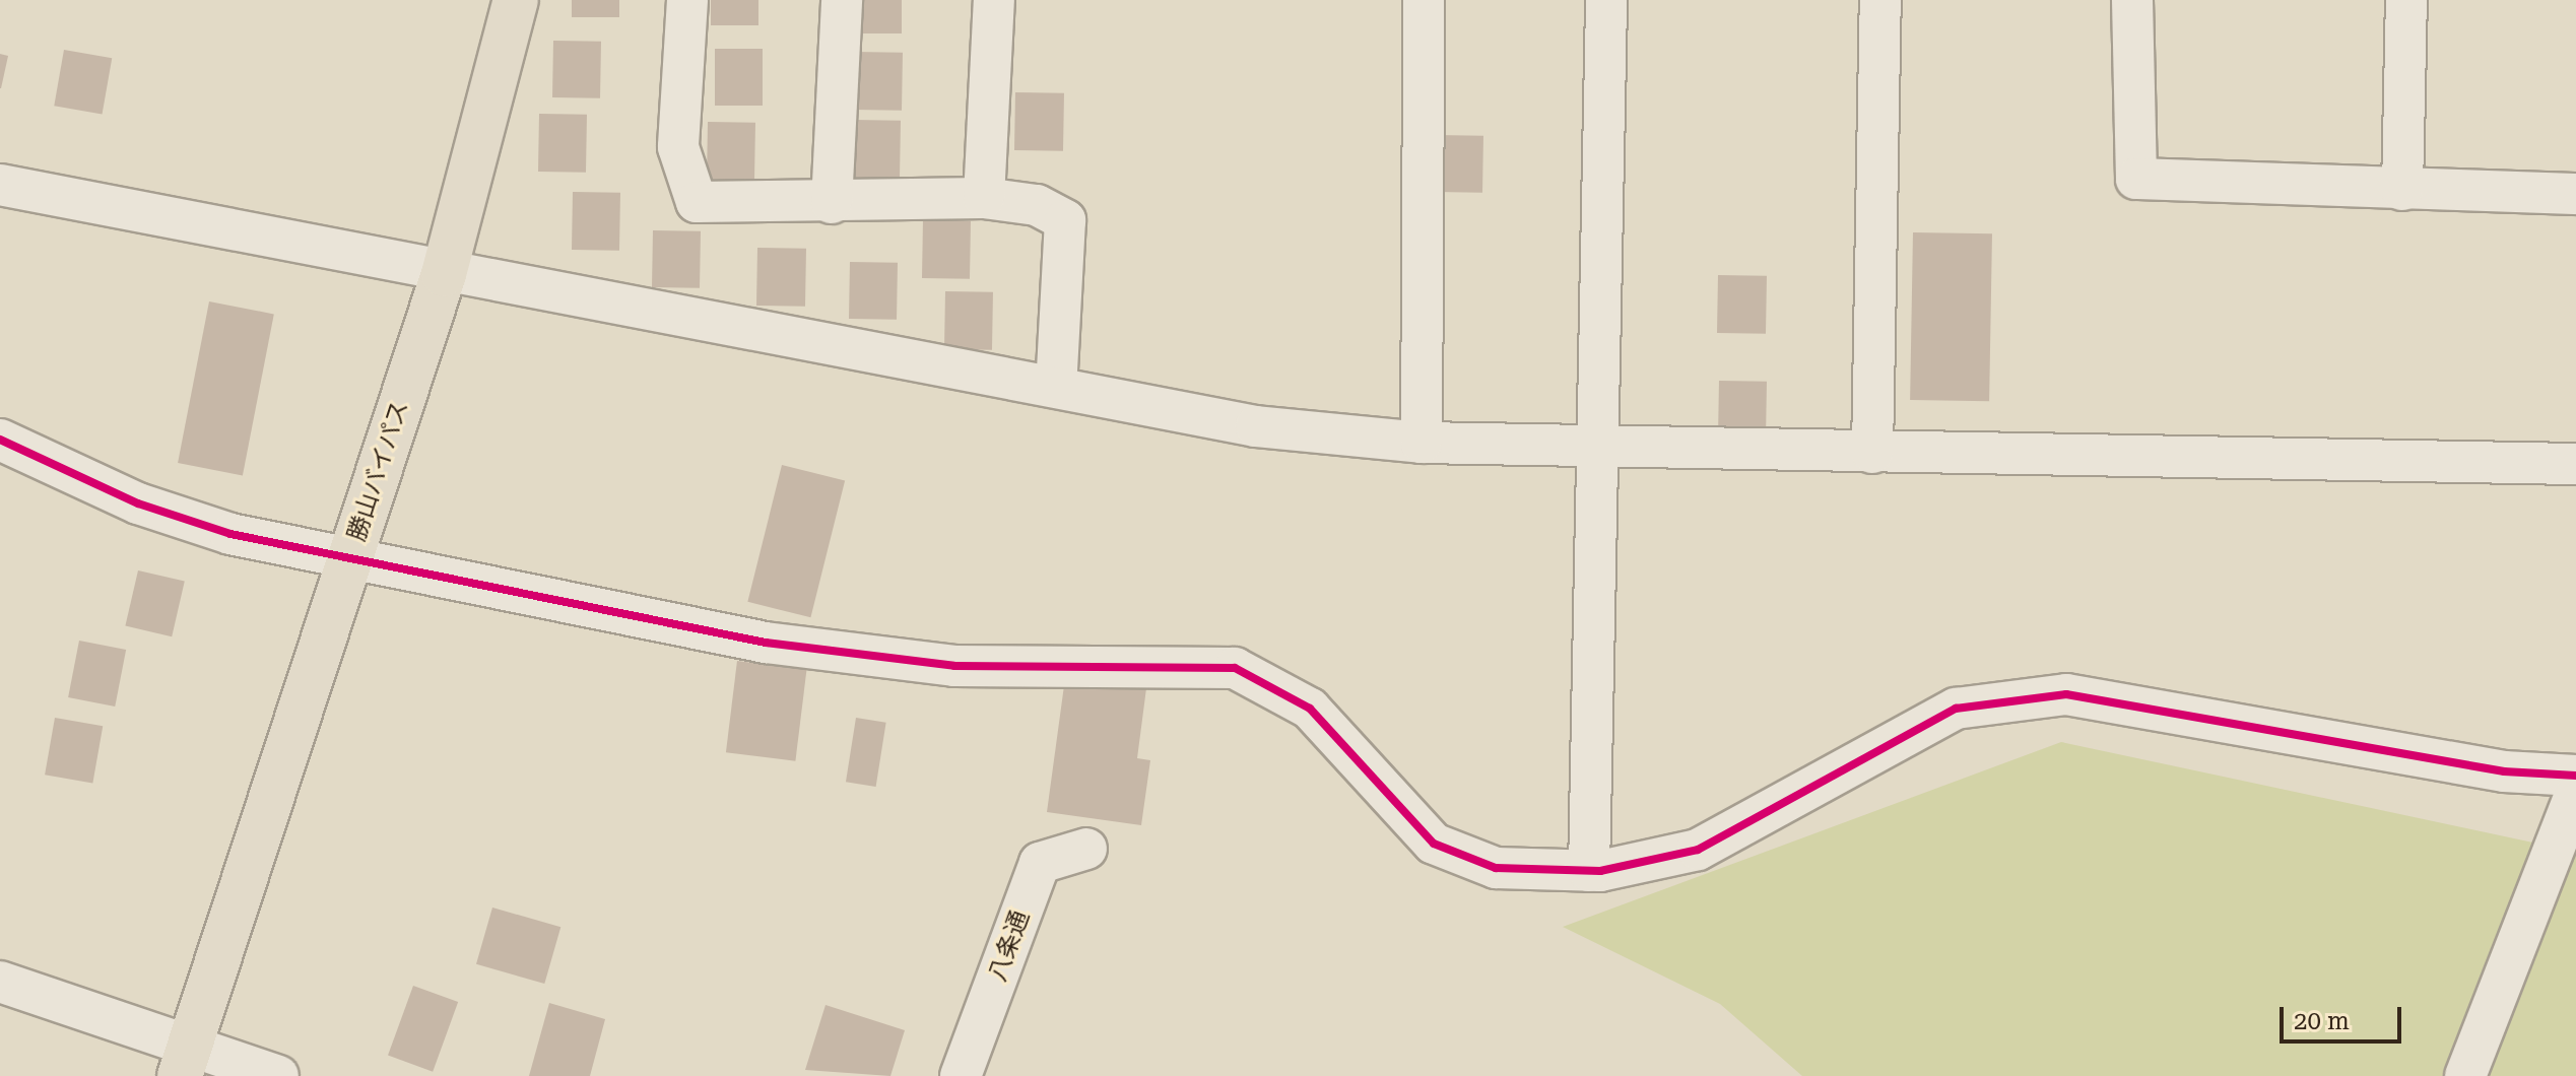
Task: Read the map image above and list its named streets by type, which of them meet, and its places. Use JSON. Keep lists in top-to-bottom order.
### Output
{
  "streets": {
    "main road": ["勝山バイパス"],
    "street": ["八条通"]
  },
  "scale_bar": "20 m"
}
